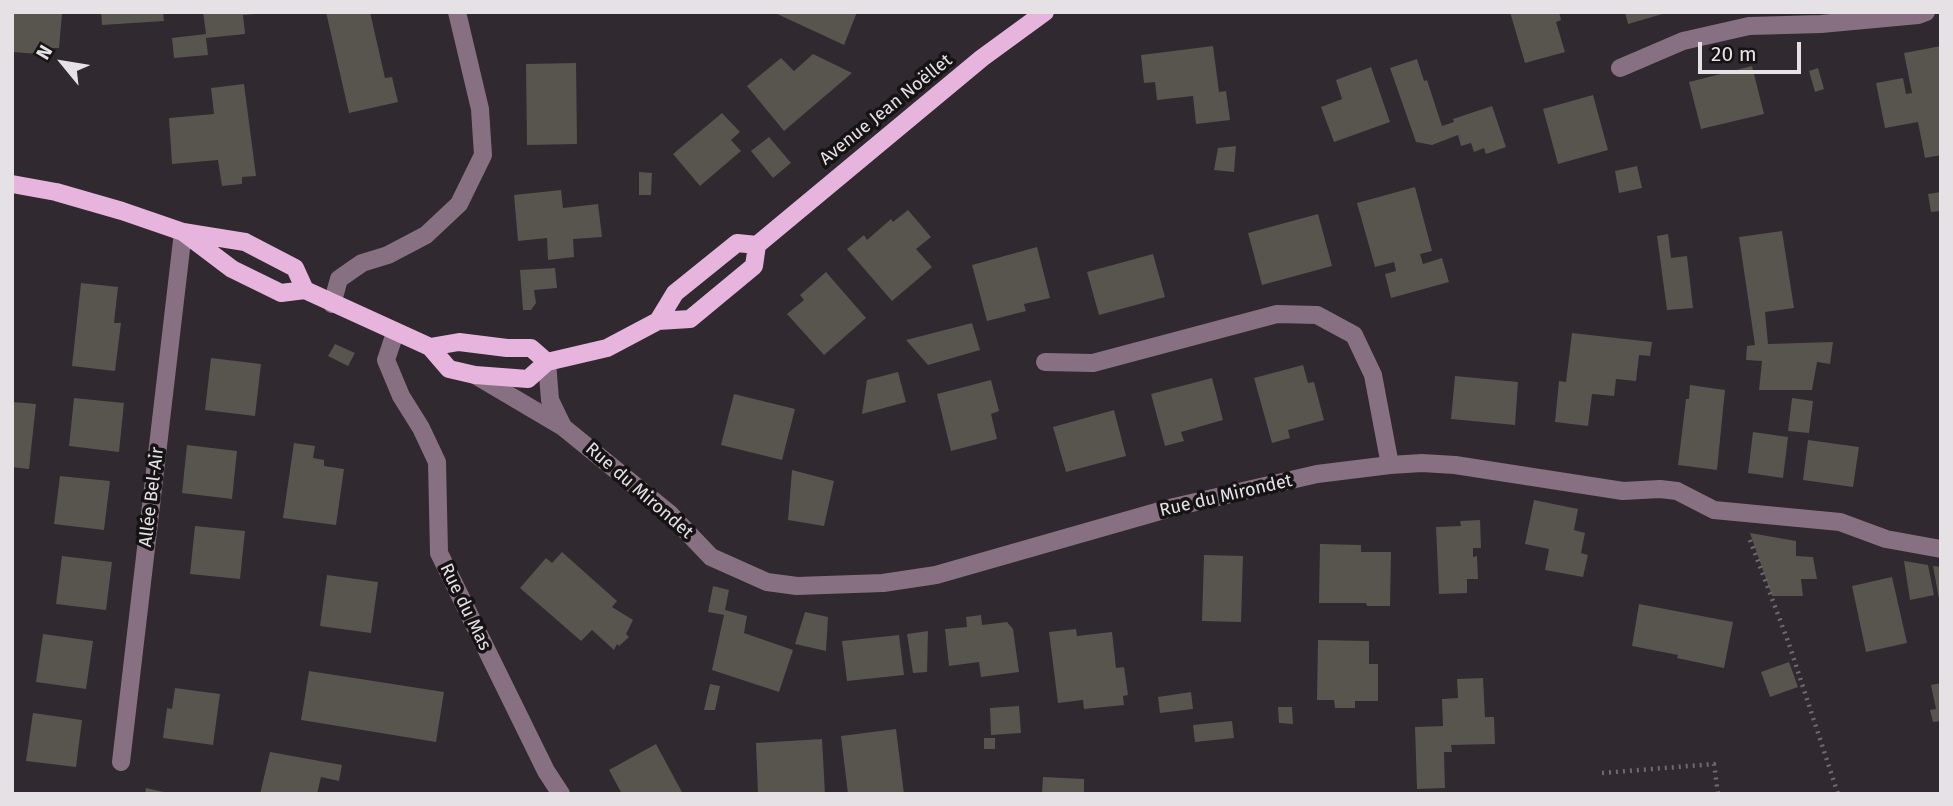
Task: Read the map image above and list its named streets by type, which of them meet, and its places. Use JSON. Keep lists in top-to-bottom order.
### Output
{
  "streets": {
    "main road": ["Avenue Jean Noëllet"],
    "street": ["Rue du Mirondet", "Allée Bel-Air", "Rue du Mas"]
  },
  "crossings": [
    ["Avenue Jean Noëllet", "Rue du Mirondet"],
    ["Avenue Jean Noëllet", "Allée Bel-Air"],
    ["Avenue Jean Noëllet", "Rue du Mas"]
  ],
  "scale_bar": "20 m",
  "north": "top left"
}
